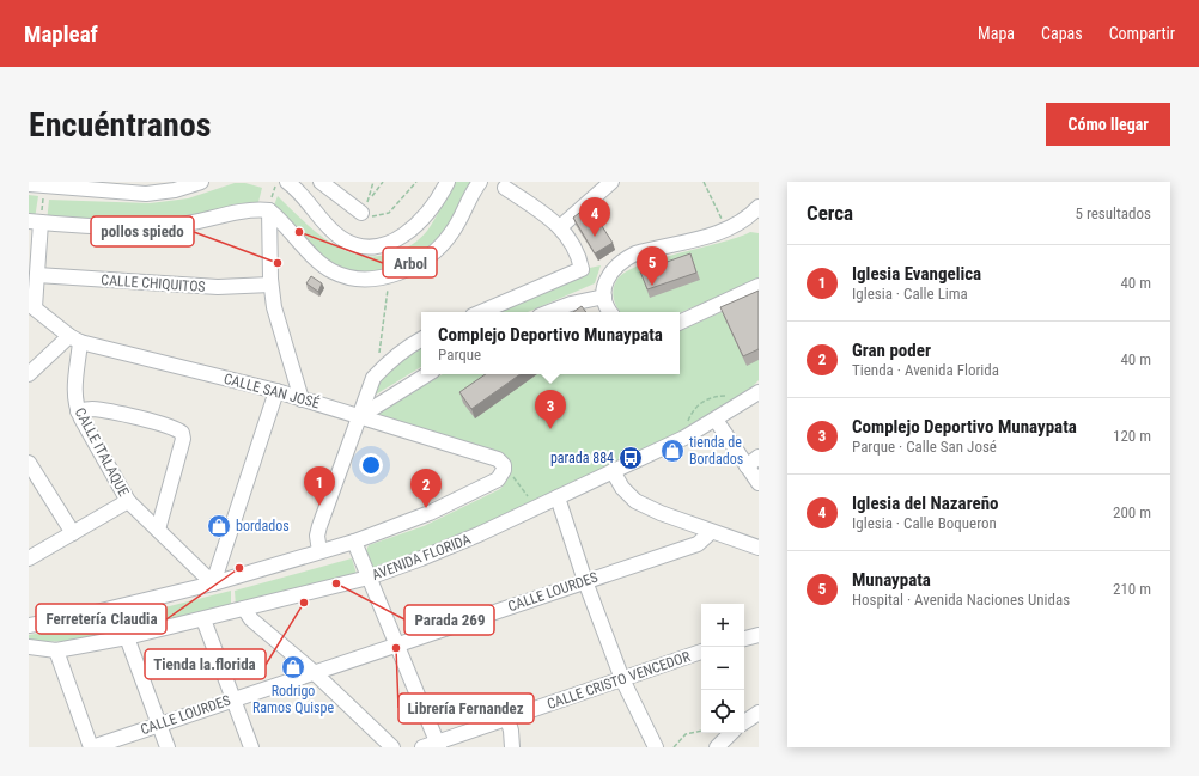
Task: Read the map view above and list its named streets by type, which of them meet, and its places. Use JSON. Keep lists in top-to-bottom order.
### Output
{
  "streets": {
    "street": [
      "CALLE CHIQUITOS",
      "CALLE SAN JOSÉ",
      "CALLE ITALAQUE",
      "AVENIDA FLORIDA",
      "CALLE LOURDES",
      "CALLE CRISTO VENCEDOR"
    ]
  },
  "crossings": [
    ["CALLE SAN JOSÉ", "CALLE ITALAQUE"]
  ],
  "places": {
    "other": [
      "Arbol",
      "pollos spiedo",
      "Ferretería Claudia",
      "Parada 269",
      "Tienda la.florida",
      "Librería Fernandez"
    ],
    "shop": ["tienda de Bordados", "bordados", "Rodrigo Ramos Quispe"],
    "bus stop": ["parada 884"]
  },
  "page": {
    "header": "Mapleaf",
    "nav": ["Mapa", "Capas", "Compartir"],
    "buttons": "Cómo llegar",
    "title": "Encuéntranos",
    "heading": ["Cerca", "5 resultados"],
    "pins": [
      "4",
      "5",
      "3",
      "1",
      "2"
    ],
    "list": [
      {
        "mark": "1",
        "name": "Iglesia Evangelica",
        "note": "Iglesia · Calle Lima",
        "value": "40 m"
      },
      {
        "mark": "2",
        "name": "Gran poder",
        "note": "Tienda · Avenida Florida",
        "value": "40 m"
      },
      {
        "mark": "3",
        "name": "Complejo Deportivo Munaypata",
        "note": "Parque · Calle San José",
        "value": "120 m"
      },
      {
        "mark": "4",
        "name": "Iglesia del Nazareño",
        "note": "Iglesia · Calle Boqueron",
        "value": "200 m"
      },
      {
        "mark": "5",
        "name": "Munaypata",
        "note": "Hospital · Avenida Naciones Unidas",
        "value": "210 m"
      }
    ],
    "popup": ["Complejo Deportivo Munaypata", "Parque"],
    "map_buttons": ["+", "−"]
  }
}
